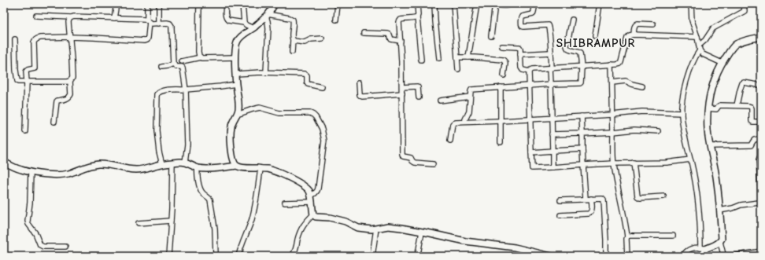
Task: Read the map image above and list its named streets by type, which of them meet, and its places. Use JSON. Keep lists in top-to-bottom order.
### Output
{
  "districts": ["SHIBRAMPUR"]
}
